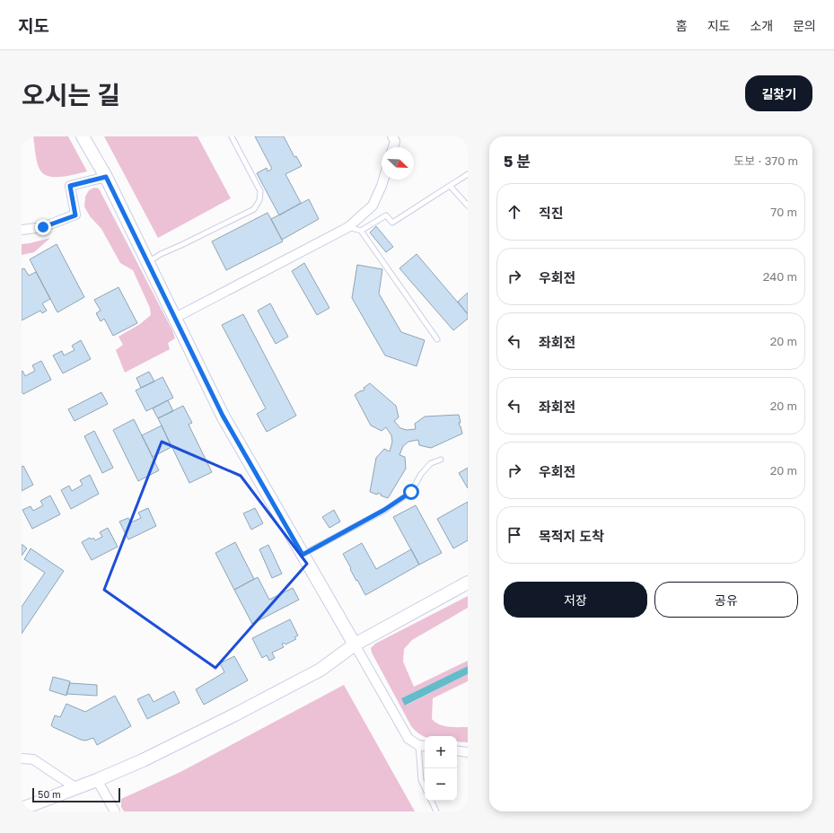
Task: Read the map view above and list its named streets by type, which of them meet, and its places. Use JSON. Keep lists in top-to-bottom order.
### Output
{
  "scale_bar": "50 m",
  "north": "bottom right",
  "page": {
    "header": "지도",
    "nav": [
      "홈",
      "지도",
      "소개",
      "문의"
    ],
    "title": "오시는 길",
    "buttons": [
      "길찾기",
      ["저장", "공유"]
    ],
    "heading": ["5 분", "도보 · 370 m"],
    "list": [
      ["직진", "70 m"],
      ["우회전", "240 m"],
      ["좌회전", "20 m"],
      ["좌회전", "20 m"],
      ["우회전", "20 m"],
      "목적지 도착"
    ],
    "map_buttons": ["+", "−"],
    "scale": "50 m"
  }
}
